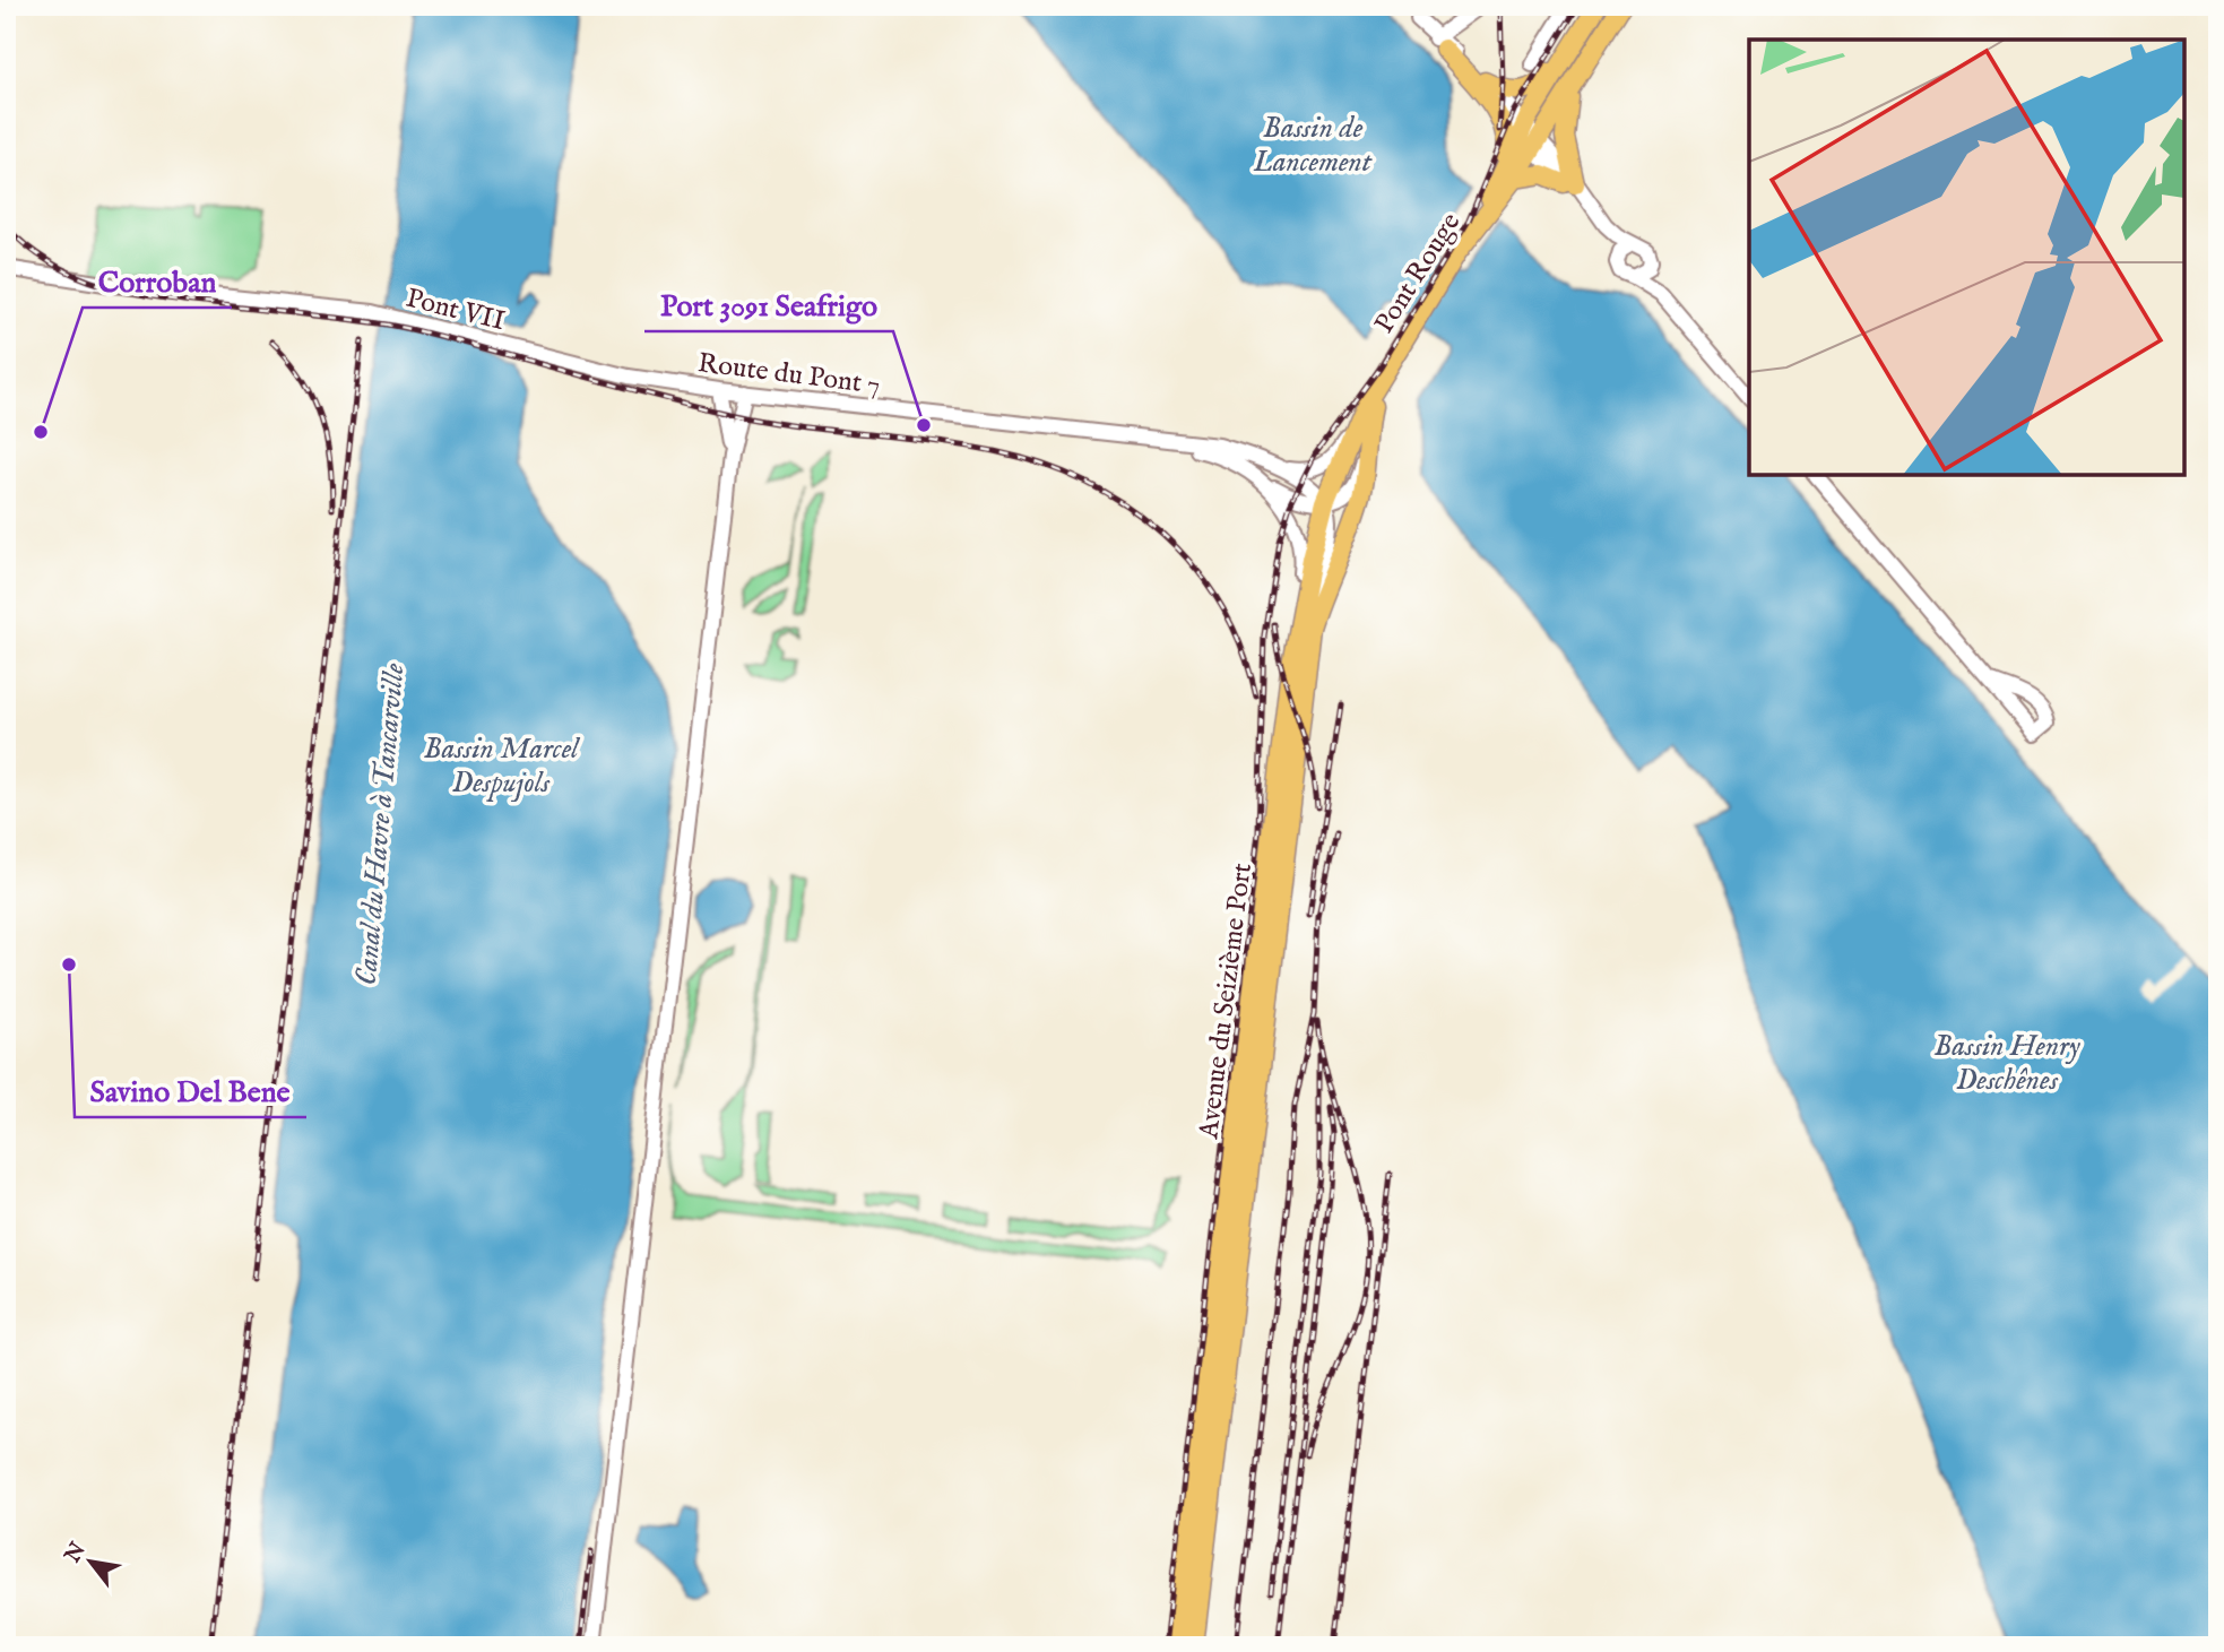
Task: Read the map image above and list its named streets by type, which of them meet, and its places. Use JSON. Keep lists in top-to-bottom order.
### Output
{
  "streets": {
    "main road": ["Pont Rouge", "Avenue du Seizième Port"],
    "street": ["Pont VII", "Route du Pont 7"]
  },
  "crossings": [
    ["Pont Rouge", "Avenue du Seizième Port"],
    ["Pont VII", "Route du Pont 7"]
  ],
  "water": [
    "Bassin de Lancement",
    "Bassin Marcel Despujols",
    "Canal du Havre à Tancarville",
    "Bassin Henry Deschênes"
  ],
  "places": ["Port 3091 Seafrigo", "Corroban", "Savino Del Bene"],
  "north": "top left"
}
